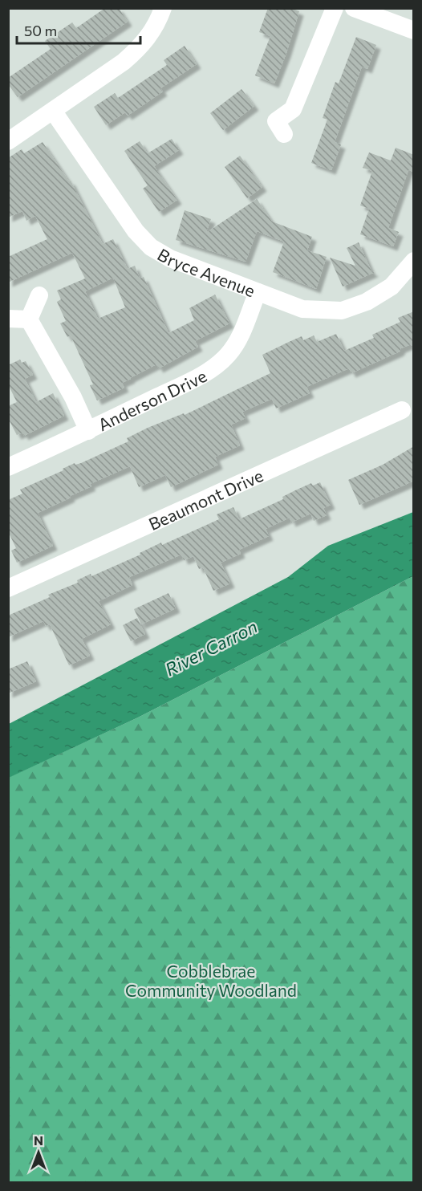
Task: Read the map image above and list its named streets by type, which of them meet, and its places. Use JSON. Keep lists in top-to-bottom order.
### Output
{
  "streets": {
    "street": ["Bryce Avenue", "Anderson Drive", "Beaumont Drive"]
  },
  "crossings": [
    ["Bryce Avenue", "Anderson Drive"]
  ],
  "water": ["River Carron"],
  "parks": ["Cobblebrae Community Woodland"],
  "scale_bar": "50 m",
  "north": "top"
}
